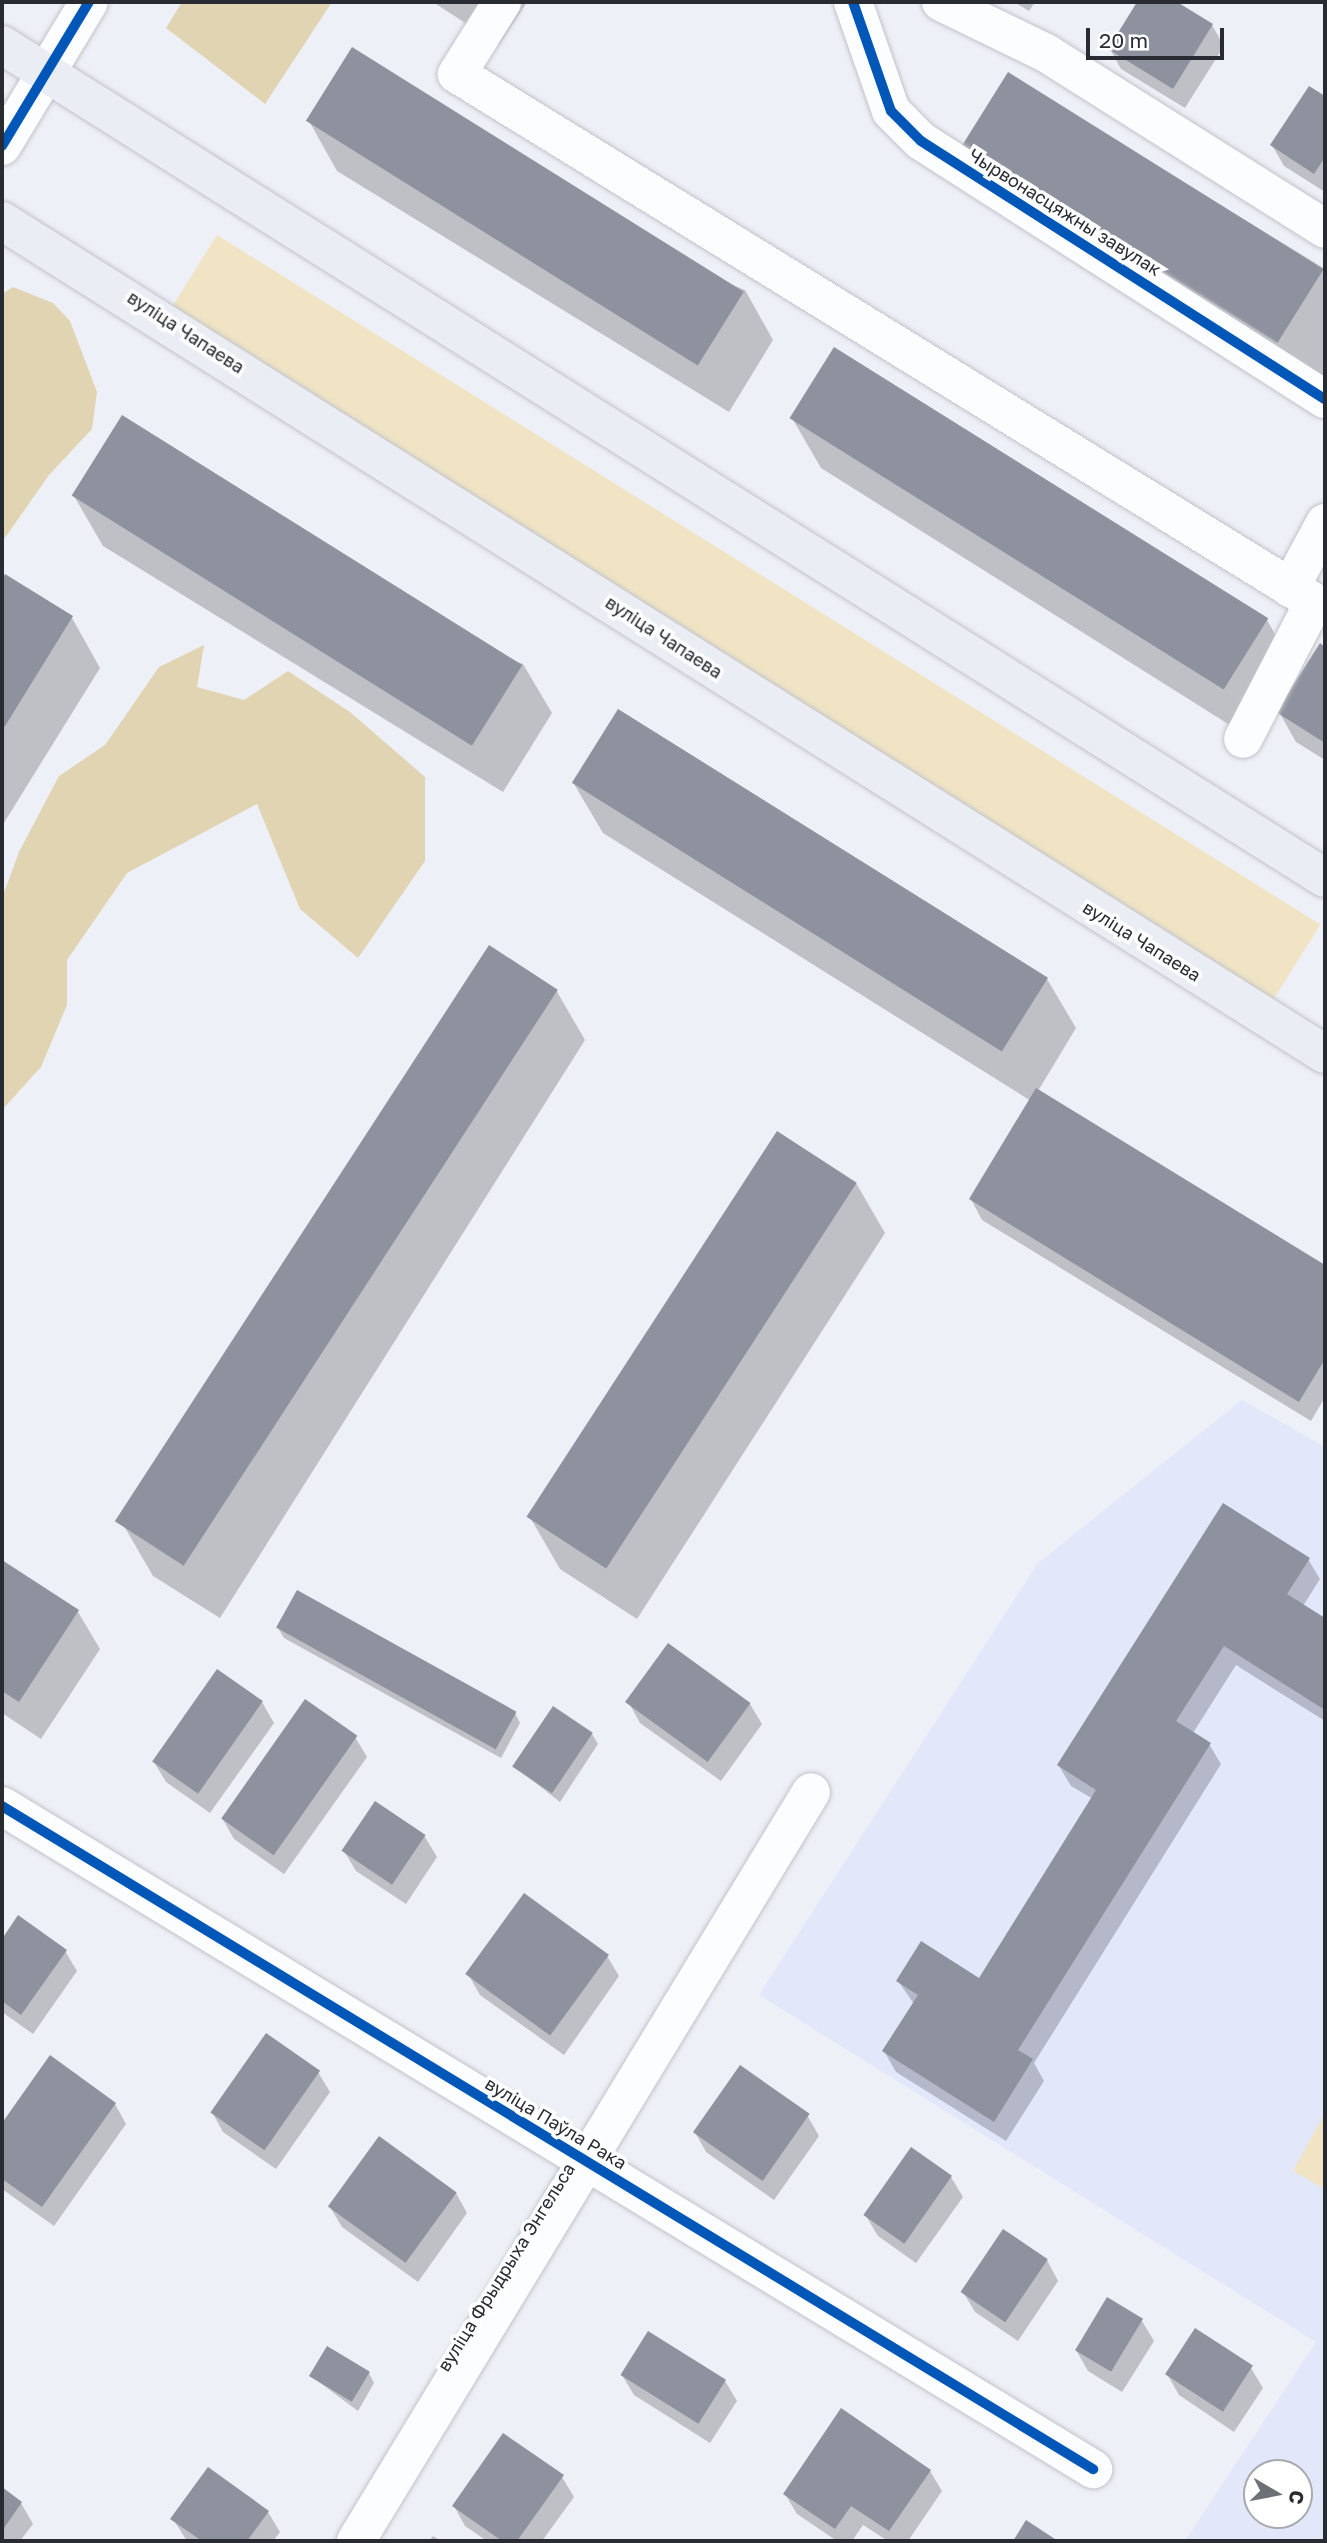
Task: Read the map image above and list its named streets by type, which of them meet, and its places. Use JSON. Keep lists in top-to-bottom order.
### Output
{
  "streets": {
    "main road": ["вуліца Чапаева"],
    "street": ["Чырвонасцяжны завулак", "вуліца Паўла Рака", "вуліца Фрыдрыха Энгельса"]
  },
  "crossings": [
    ["вуліца Паўла Рака", "вуліца Фрыдрыха Энгельса"]
  ],
  "scale_bar": "20 m",
  "north": "right"
}
